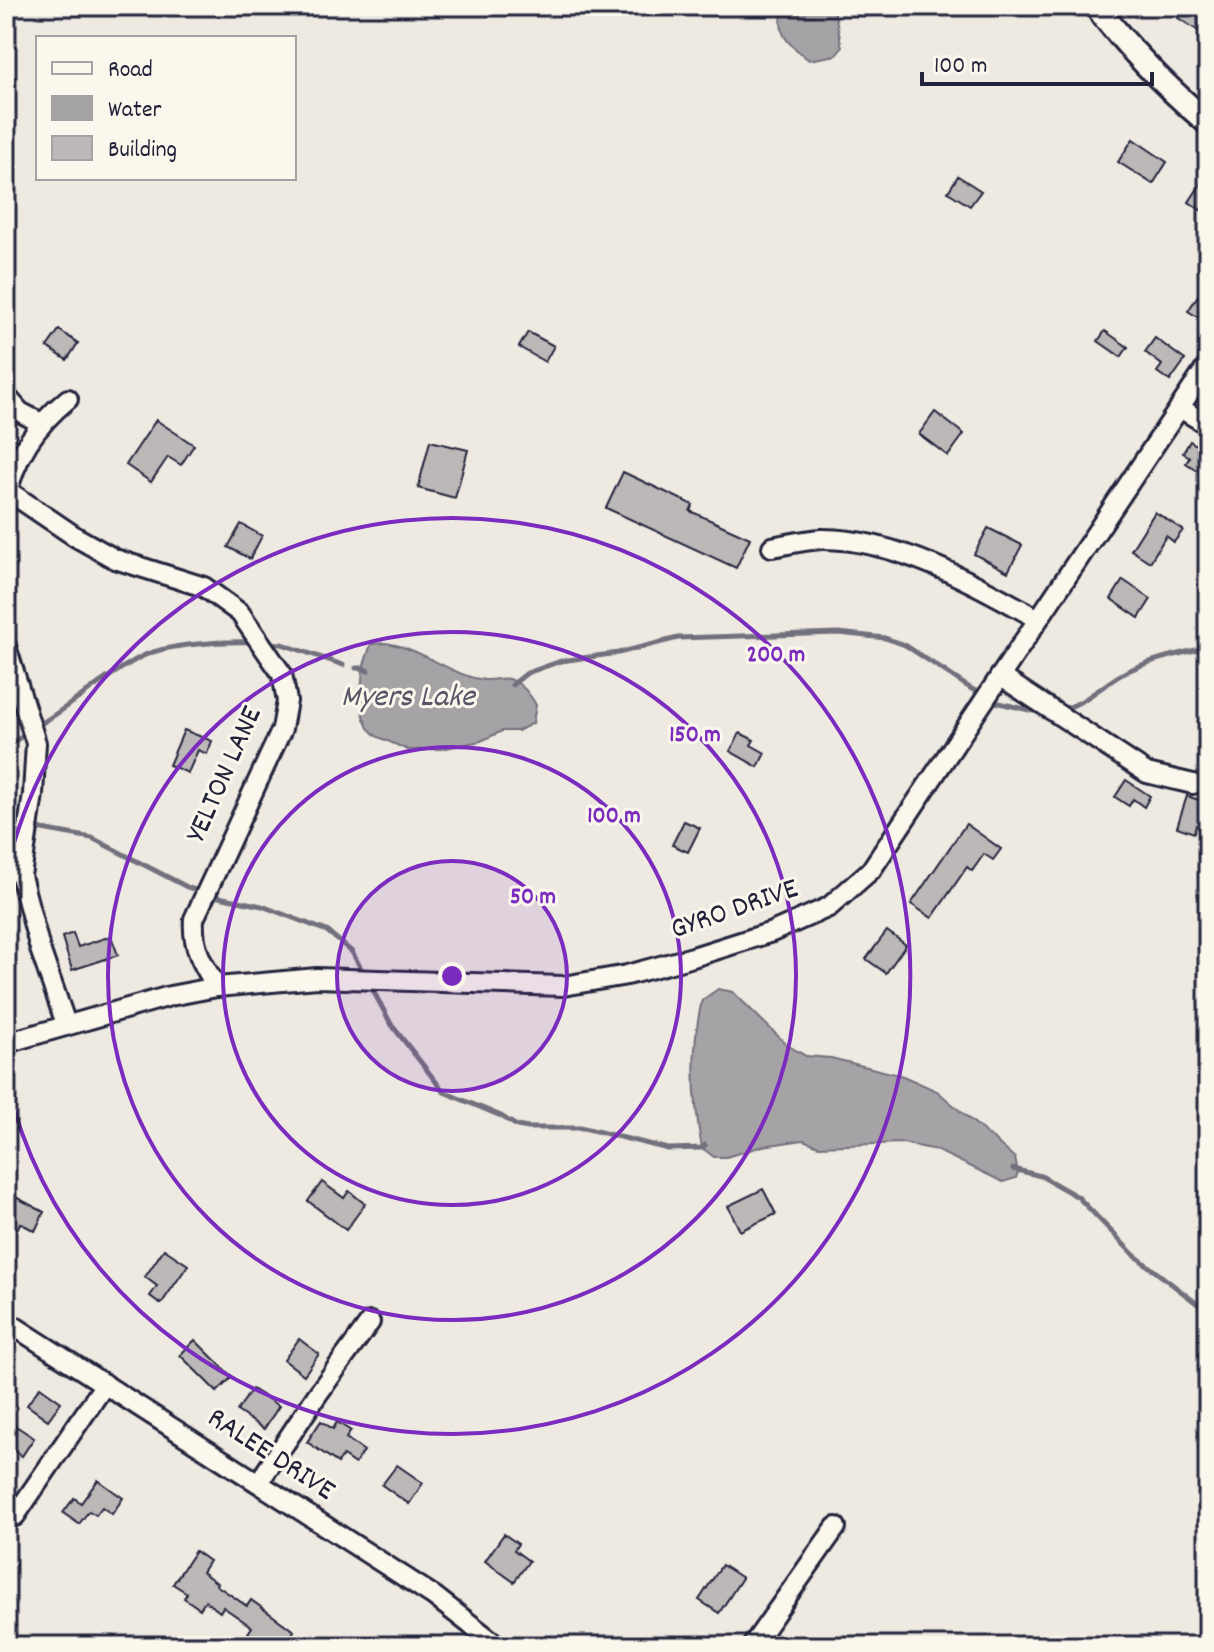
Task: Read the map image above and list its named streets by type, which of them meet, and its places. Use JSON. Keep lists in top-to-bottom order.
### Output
{
  "streets": {
    "street": ["YELTON LANE", "GYRO DRIVE", "RALEE DRIVE"]
  },
  "crossings": [
    ["YELTON LANE", "GYRO DRIVE"]
  ],
  "water": ["Myers Lake"],
  "legend": ["Road", "Water", "Building"],
  "scale_bar": "100 m",
  "rings": [
    "200 m",
    "150 m",
    "100 m",
    "50 m"
  ]
}
